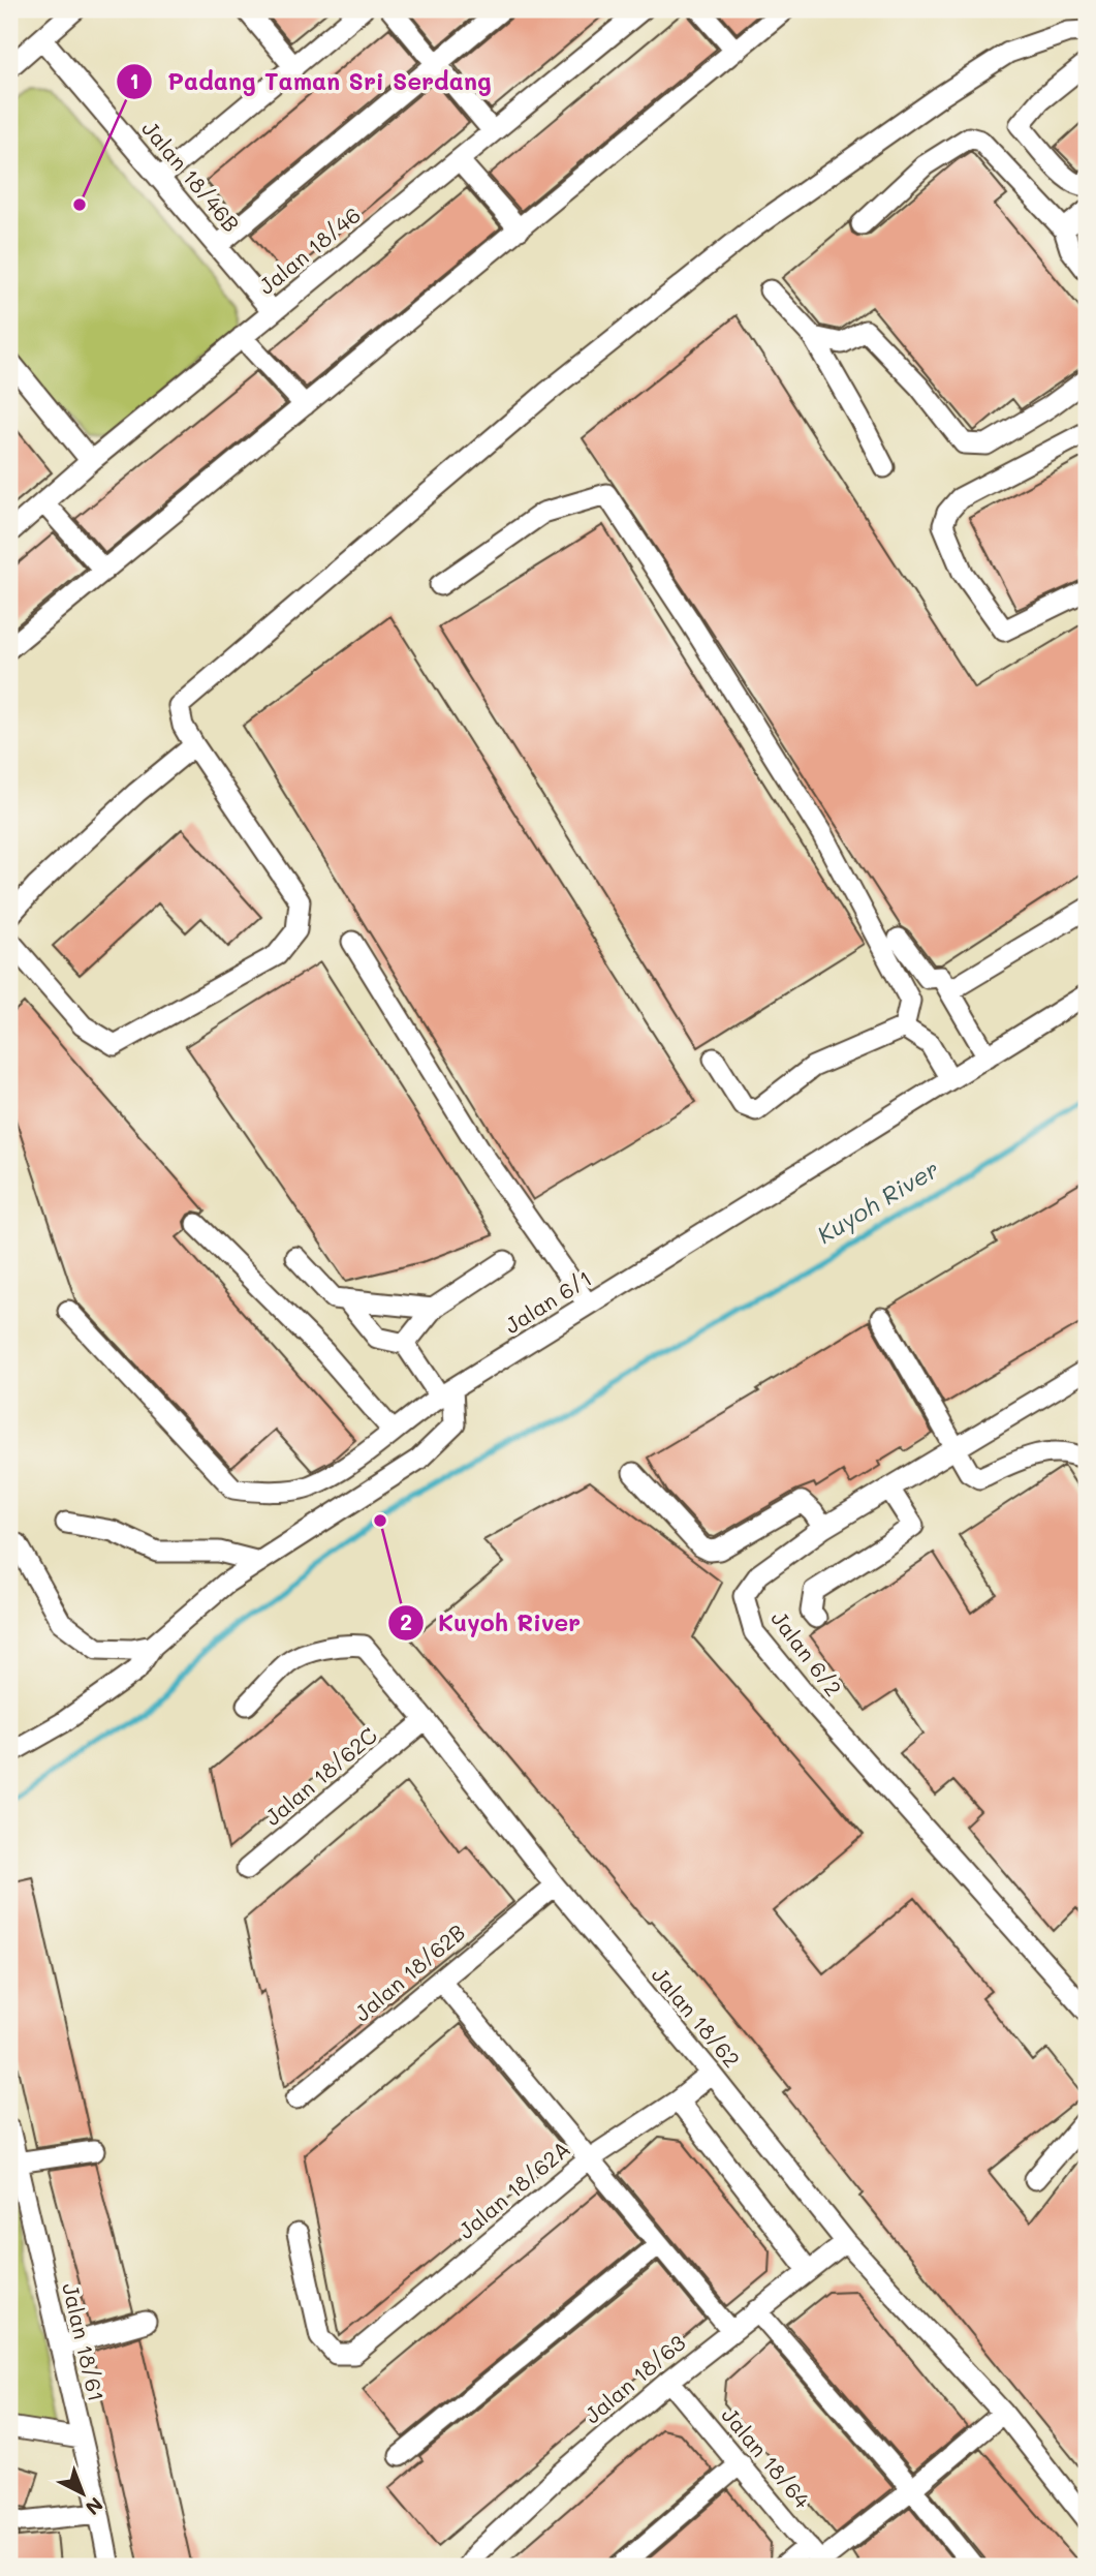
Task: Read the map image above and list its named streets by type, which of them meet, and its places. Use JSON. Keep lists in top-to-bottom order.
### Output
{
  "streets": {
    "street": [
      "Jalan 18/46B",
      "Jalan 18/46",
      "Jalan 6/1",
      "Jalan 6/2",
      "Jalan 18/62C",
      "Jalan 18/62B",
      "Jalan 18/62",
      "Jalan 18/62A",
      "Jalan 18/61",
      "Jalan 18/63",
      "Jalan 18/64"
    ]
  },
  "crossings": [
    ["Jalan 18/46B", "Jalan 18/46"],
    ["Jalan 18/62C", "Jalan 18/62"],
    ["Jalan 18/62B", "Jalan 18/62"],
    ["Jalan 18/62", "Jalan 18/62A"],
    ["Jalan 18/62", "Jalan 18/63"],
    ["Jalan 18/63", "Jalan 18/64"]
  ],
  "water": ["Kuyoh River"],
  "places": ["Padang Taman Sri Serdang", "Kuyoh River"],
  "north": "bottom right"
}
